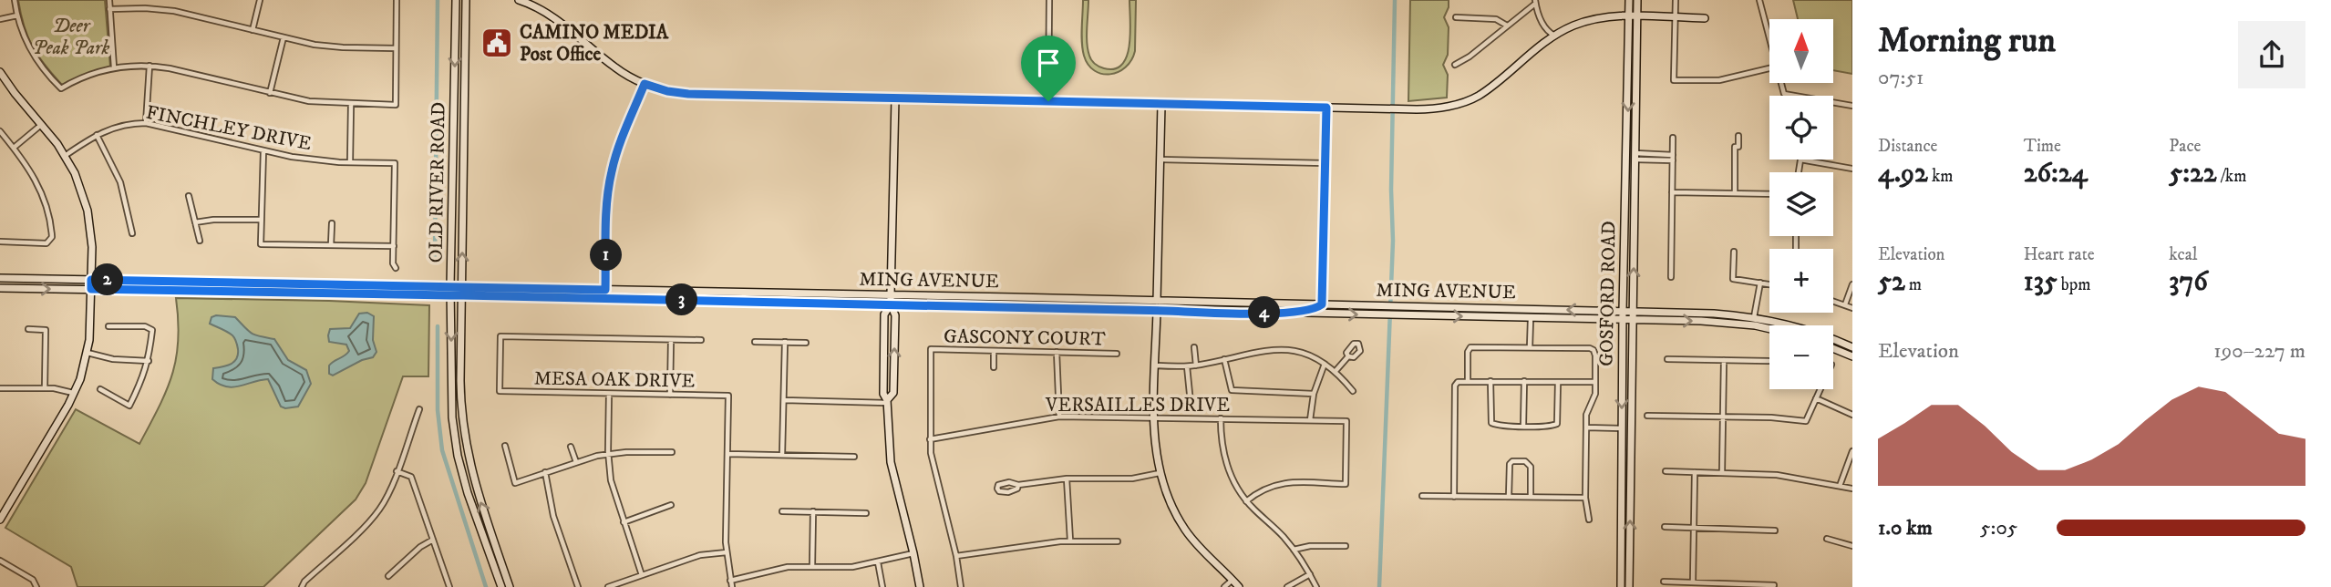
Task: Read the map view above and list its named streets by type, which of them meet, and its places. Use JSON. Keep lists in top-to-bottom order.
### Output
{
  "streets": {
    "main road": ["OLD RIVER ROAD", "MING AVENUE", "GOSFORD ROAD"],
    "street": [
      "FINCHLEY DRIVE",
      "GASCONY COURT",
      "MESA OAK DRIVE",
      "VERSAILLES DRIVE"
    ]
  },
  "crossings": [
    ["OLD RIVER ROAD", "MING AVENUE"],
    ["MING AVENUE", "GOSFORD ROAD"],
    ["GASCONY COURT", "VERSAILLES DRIVE"]
  ],
  "parks": ["Deer Peak Park"],
  "places": {
    "public building": ["CAMINO MEDIA Post Office"]
  },
  "north": "top",
  "page": {
    "heading": ["Morning run", "07:51"],
    "map_buttons": ["+", "−"],
    "stats": [
      ["Distance", "4.92 km"],
      ["Time", "26:24"],
      ["Pace", "5:22 /km"],
      ["Elevation", "52 m"],
      ["Heart rate", "135 bpm"],
      ["kcal", "376"]
    ],
    "pins": [
      "1",
      "2",
      "3",
      "4"
    ],
    "chart": ["Elevation", "190–227 m"],
    "list": [
      {
        "name": "1.0 km",
        "note": "5:05"
      }
    ]
  }
}
